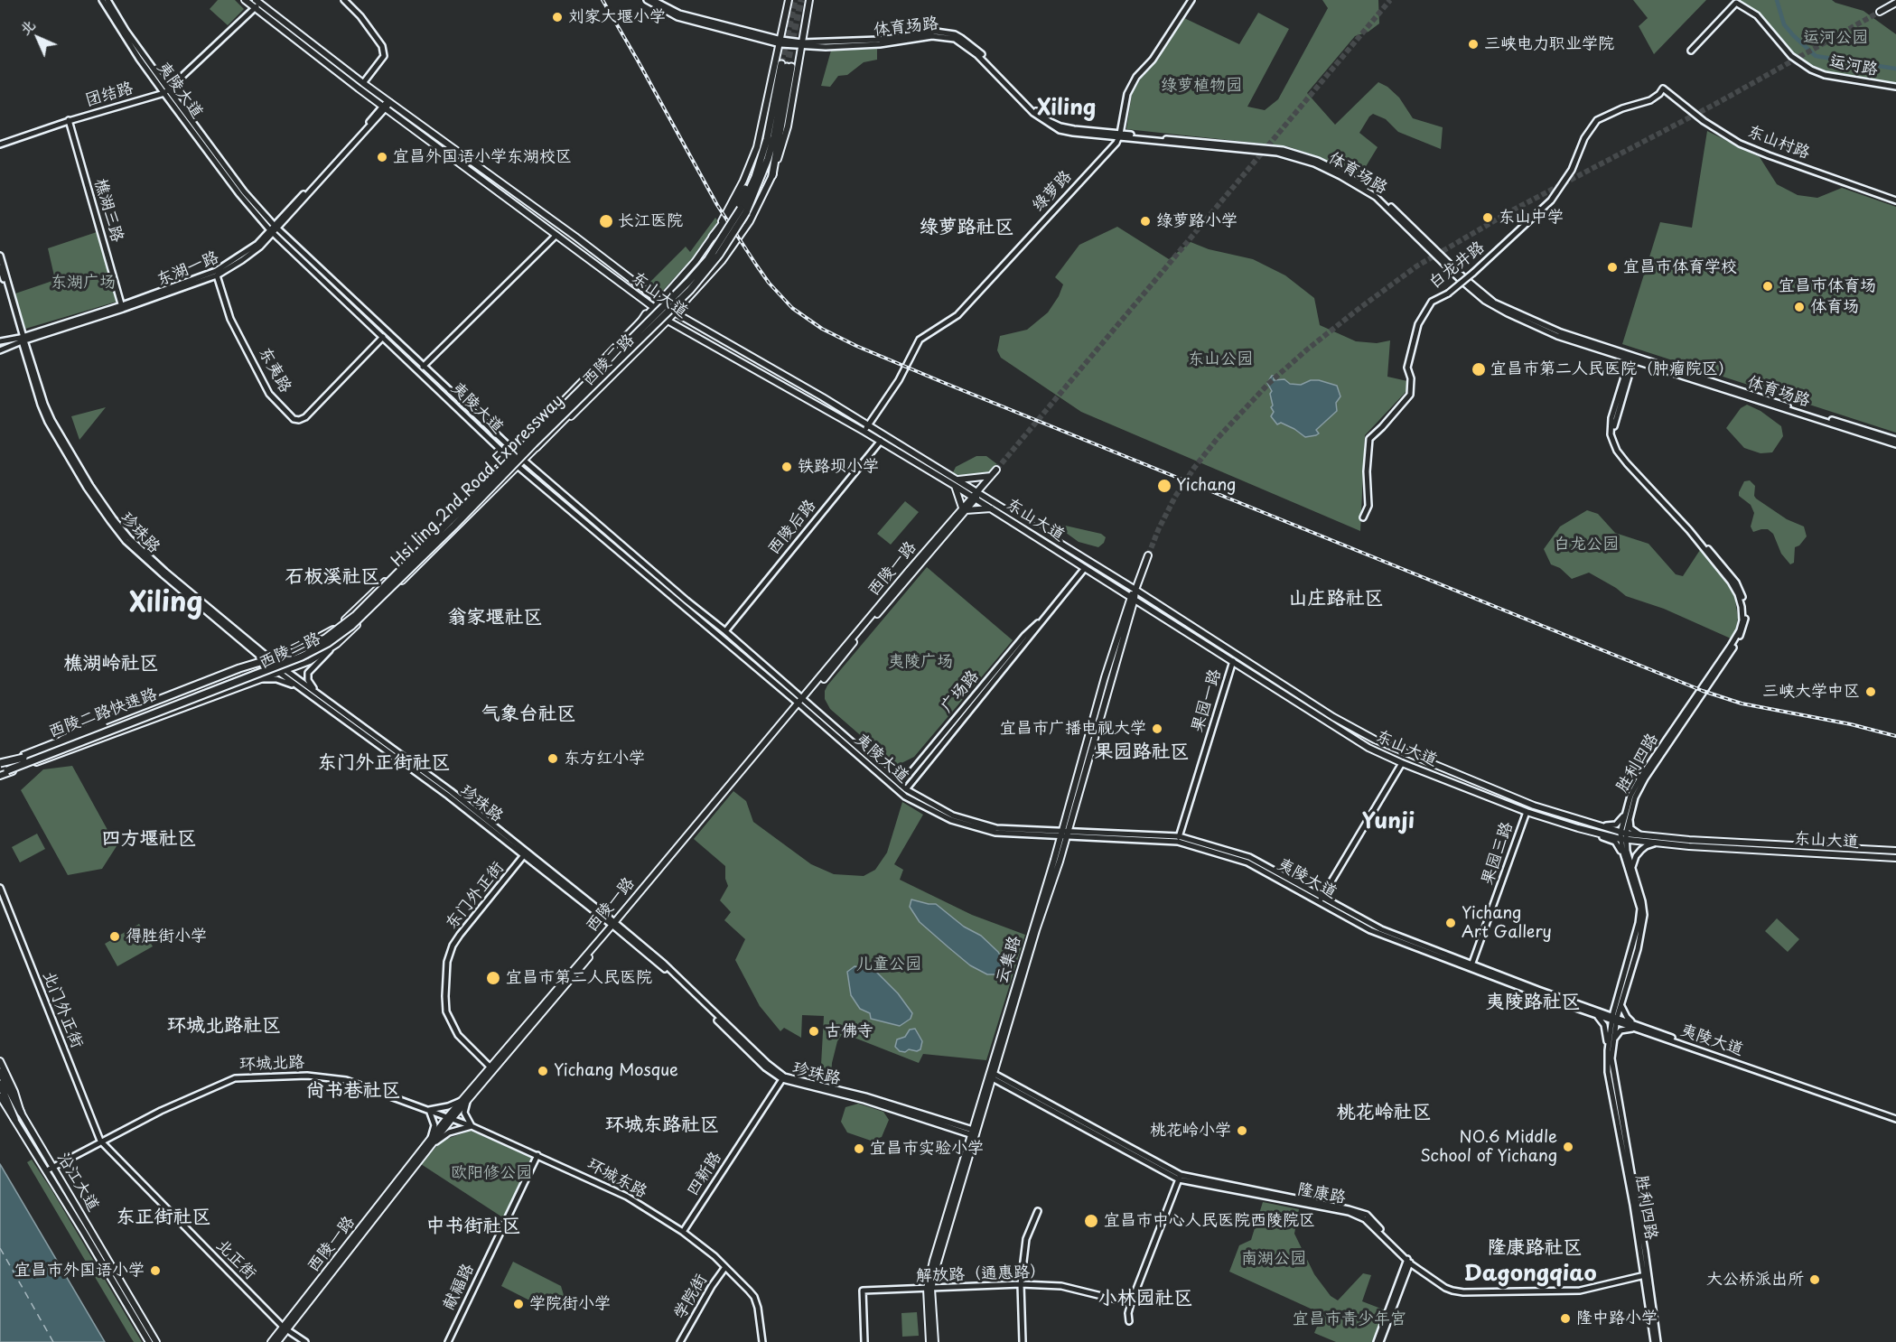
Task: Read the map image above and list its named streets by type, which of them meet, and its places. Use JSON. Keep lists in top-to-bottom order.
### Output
{
  "streets": {
    "highway": ["Hsi ling 2nd Road Expressway", "西陵二路快速路"],
    "main road": [
      "体育场路",
      "运河路",
      "夷陵大道",
      "团结路",
      "东山村路",
      "绿萝路",
      "樵湖三路",
      "白龙井路",
      "东湖一路",
      "东山大道",
      "西陵二路",
      "东夷路",
      "西陵后路",
      "珍珠路",
      "西陵一路",
      "广场路",
      "果园一路",
      "胜利四路",
      "果园三路",
      "东门外正街",
      "云集路",
      "北门外正街",
      "环城北路",
      "四新路",
      "环城东路",
      "沿江大道",
      "隆康路",
      "北正街",
      "解放路（通惠路）",
      "献福路",
      "学院街"
    ]
  },
  "crossings": [
    ["体育场路", "绿萝路"],
    ["体育场路", "西陵二路"],
    ["体育场路", "胜利四路"],
    ["夷陵大道", "团结路"],
    ["夷陵大道", "东湖一路"],
    ["夷陵大道", "西陵二路"],
    ["夷陵大道", "东夷路"],
    ["夷陵大道", "西陵后路"],
    ["夷陵大道", "西陵一路"],
    ["夷陵大道", "广场路"],
    ["夷陵大道", "果园一路"],
    ["夷陵大道", "胜利四路"],
    ["夷陵大道", "果园三路"],
    ["夷陵大道", "云集路"],
    ["团结路", "樵湖三路"],
    ["团结路", "东山大道"],
    ["东山村路", "白龙井路"],
    ["绿萝路", "东山大道"],
    ["樵湖三路", "东湖一路"],
    ["东湖一路", "东夷路"],
    ["东山大道", "西陵二路"],
    ["东山大道", "Hsi ling 2nd Road Expressway"],
    ["东山大道", "西陵后路"],
    ["东山大道", "西陵一路"],
    ["东山大道", "广场路"],
    ["东山大道", "果园一路"],
    ["东山大道", "胜利四路"],
    ["东山大道", "果园三路"],
    ["东山大道", "云集路"],
    ["西陵二路", "Hsi ling 2nd Road Expressway"],
    ["西陵二路", "珍珠路"],
    ["西陵二路", "西陵二路快速路"],
    ["Hsi ling 2nd Road Expressway", "西陵二路快速路"],
    ["珍珠路", "西陵一路"],
    ["珍珠路", "东门外正街"],
    ["珍珠路", "云集路"],
    ["珍珠路", "四新路"],
    ["西陵一路", "东门外正街"],
    ["西陵一路", "环城北路"],
    ["西陵一路", "环城东路"],
    ["西陵一路", "北正街"],
    ["胜利四路", "隆康路"],
    ["云集路", "隆康路"],
    ["云集路", "解放路（通惠路）"],
    ["北门外正街", "环城北路"],
    ["北门外正街", "北正街"],
    ["环城北路", "环城东路"],
    ["环城北路", "沿江大道"],
    ["环城北路", "北正街"],
    ["四新路", "环城东路"],
    ["环城东路", "献福路"],
    ["环城东路", "学院街"]
  ],
  "districts": [
    "Xiling",
    "绿萝路社区",
    "石板溪社区",
    "山庄路社区",
    "Xiling",
    "翁家堰社区",
    "樵湖岭社区",
    "气象台社区",
    "果园路社区",
    "东门外正街社区",
    "Yunji",
    "四方堰社区",
    "夷陵路社区",
    "环城北路社区",
    "尚书巷社区",
    "桃花岭社区",
    "环城东路社区",
    "东正街社区",
    "中书街社区",
    "隆康路社区",
    "Dagongqiao",
    "小林园社区"
  ],
  "parks": [
    "运河公园",
    "绿萝植物园",
    "东湖广场",
    "东山公园",
    "白龙公园",
    "夷陵广场",
    "儿童公园",
    "欧阳修公园",
    "南湖公园",
    "宜昌市青少年宫"
  ],
  "places": [
    "刘家大堰小学",
    "三峡电力职业学院",
    "宜昌外国语小学东湖校区",
    "东山中学",
    "长江医院",
    "绿萝路小学",
    "宜昌市体育学校",
    "宜昌市体育场",
    "体育场",
    "宜昌市第二人民医院（肿瘤院区）",
    "铁路坝小学",
    "Yichang",
    "三峡大学中区",
    "宜昌市广播电视大学",
    "东方红小学",
    "Yichang Art Gallery",
    "得胜街小学",
    "宜昌市第二人民医院",
    "古佛寺",
    "Yichang Mosque",
    "桃花岭小学",
    "NO.6 Middle School of Yichang",
    "宜昌市实验小学",
    "宜昌市中心人民医院西陵院区",
    "宜昌市外国语小学",
    "大公桥派出所",
    "学院街小学",
    "隆中路小学"
  ],
  "north": "top left"
}
